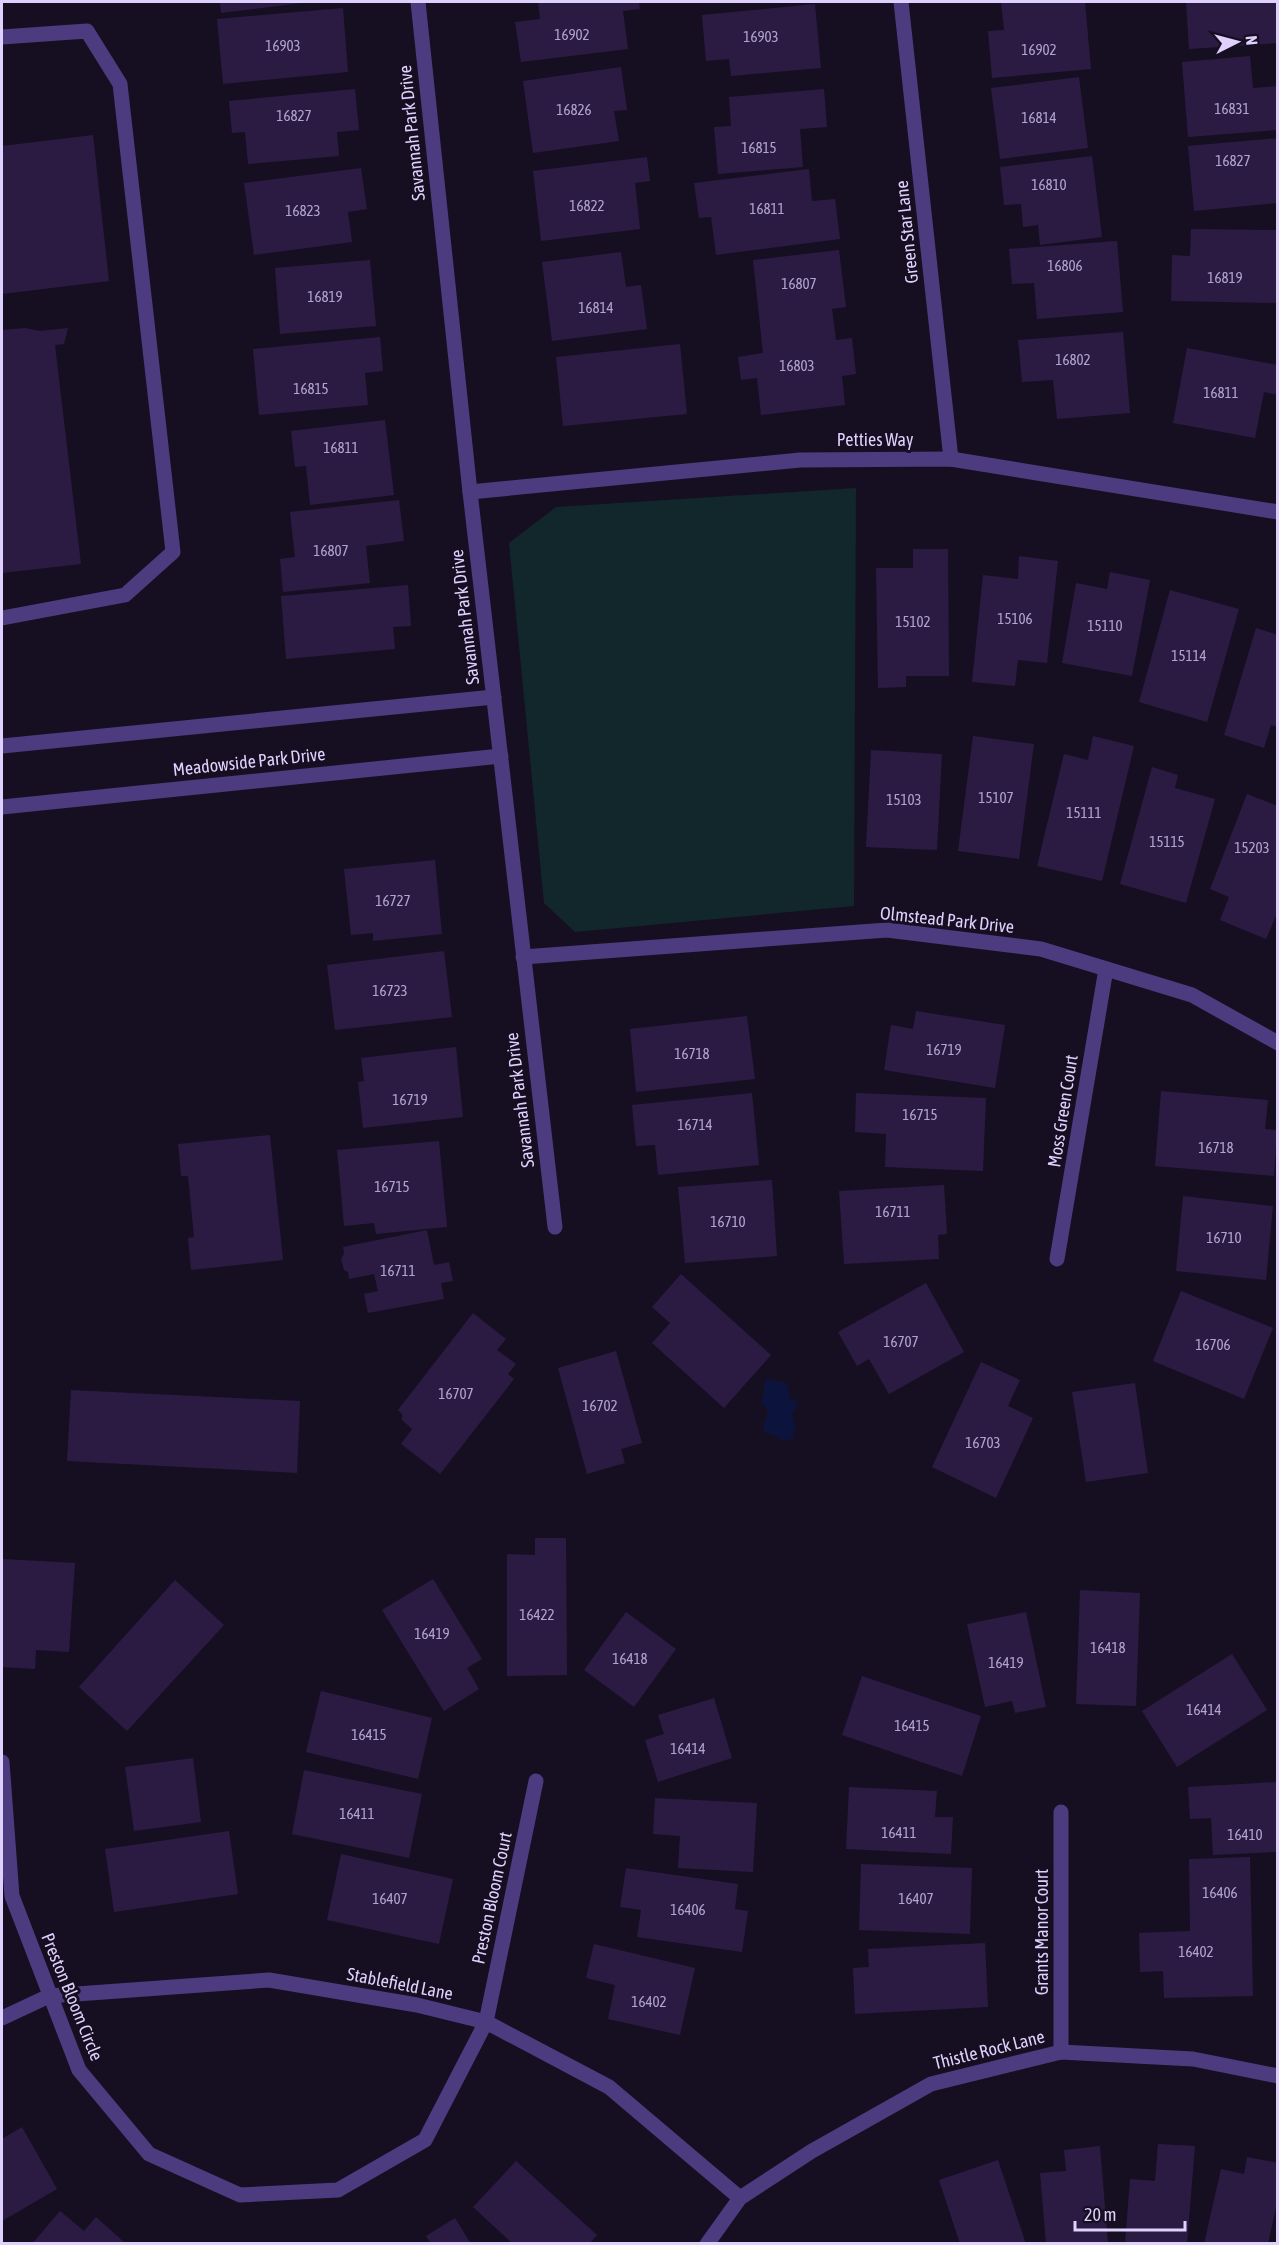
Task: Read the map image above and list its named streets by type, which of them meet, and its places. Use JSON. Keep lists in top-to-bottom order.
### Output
{
  "streets": {
    "street": [
      "Savannah Park Drive",
      "Green Star Lane",
      "Petties Way",
      "Meadowside Park Drive",
      "Olmstead Park Drive",
      "Moss Green Court",
      "Preston Bloom Court",
      "Grants Manor Court",
      "Stablefield Lane",
      "Preston Bloom Circle",
      "Thistle Rock Lane"
    ]
  },
  "crossings": [
    ["Savannah Park Drive", "Petties Way"],
    ["Savannah Park Drive", "Meadowside Park Drive"],
    ["Savannah Park Drive", "Olmstead Park Drive"],
    ["Green Star Lane", "Petties Way"],
    ["Olmstead Park Drive", "Moss Green Court"],
    ["Preston Bloom Court", "Stablefield Lane"],
    ["Preston Bloom Court", "Preston Bloom Circle"],
    ["Grants Manor Court", "Thistle Rock Lane"],
    ["Stablefield Lane", "Preston Bloom Circle"],
    ["Stablefield Lane", "Thistle Rock Lane"]
  ],
  "house_numbers": [
    "16902",
    "16903",
    "16903",
    "16902",
    "16831",
    "16826",
    "16827",
    "16814",
    "16815",
    "16827",
    "16810",
    "16822",
    "16811",
    "16823",
    "16806",
    "16819",
    "16807",
    "16819",
    "16814",
    "16802",
    "16803",
    "16815",
    "16811",
    "16811",
    "16807",
    "15106",
    "15102",
    "15110",
    "15114",
    "15107",
    "15103",
    "15111",
    "15115",
    "15203",
    "16727",
    "16723",
    "16719",
    "16718",
    "16719",
    "16715",
    "16714",
    "16718",
    "16715",
    "16711",
    "16710",
    "16710",
    "16711",
    "16707",
    "16706",
    "16707",
    "16702",
    "16703",
    "16422",
    "16419",
    "16418",
    "16418",
    "16419",
    "16414",
    "16415",
    "16415",
    "16414",
    "16411",
    "16411",
    "16410",
    "16406",
    "16407",
    "16407",
    "16406",
    "16402",
    "16402"
  ],
  "scale_bar": "20 m",
  "north": "right"
}
